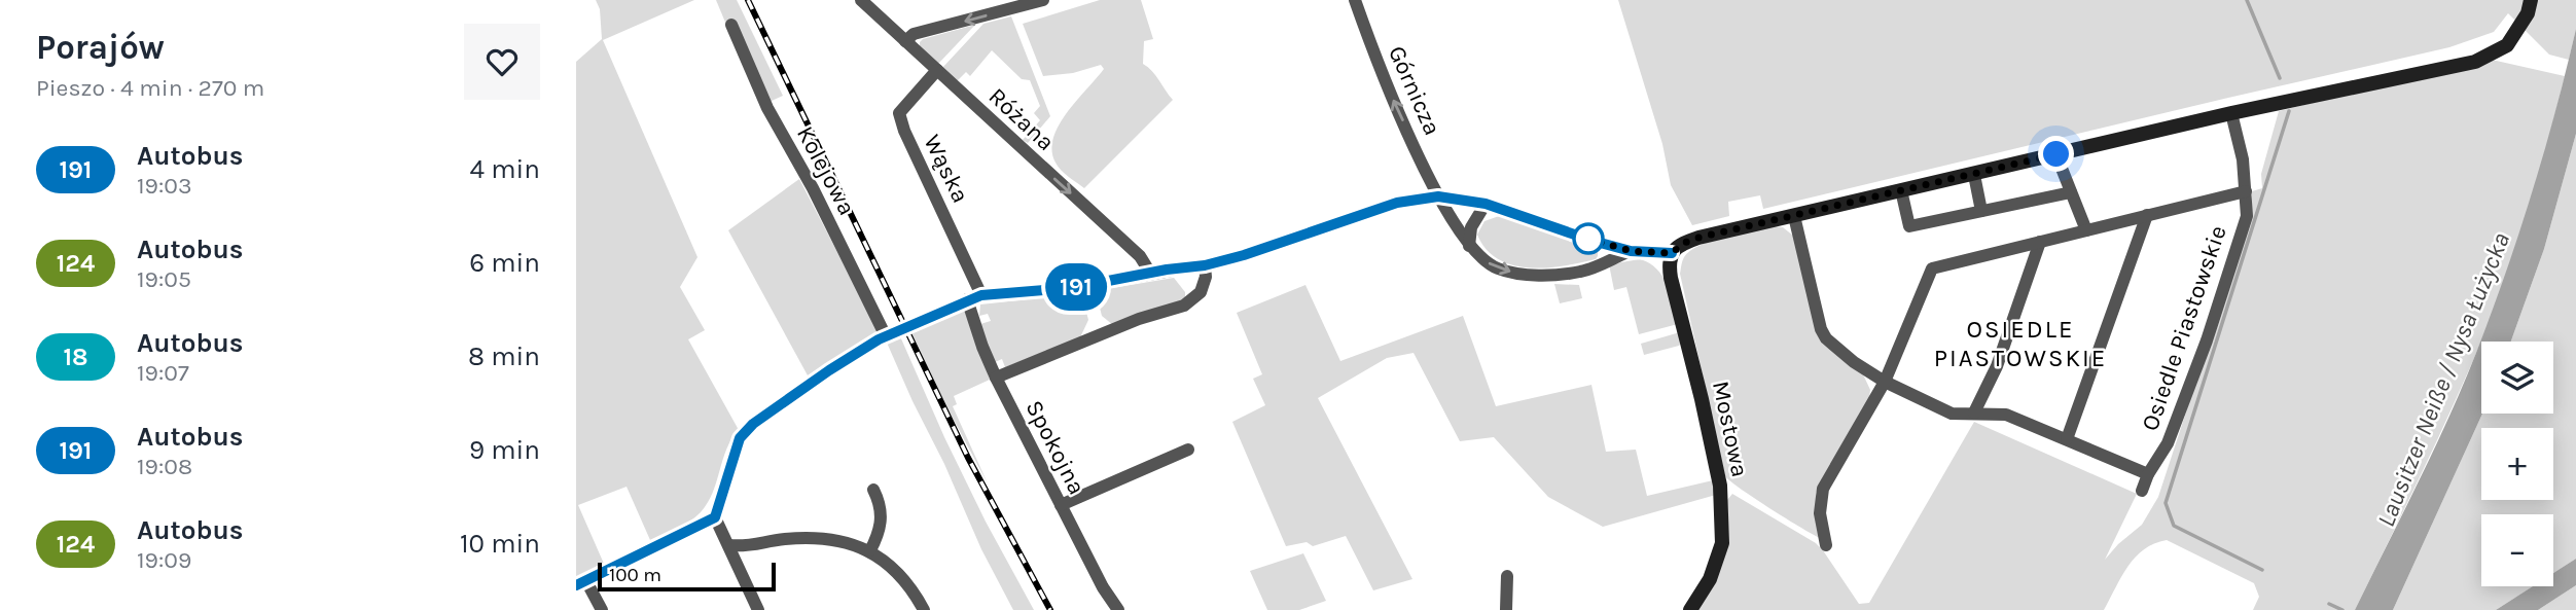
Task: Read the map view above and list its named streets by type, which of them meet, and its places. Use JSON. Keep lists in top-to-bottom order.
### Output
{
  "streets": {
    "street": [
      "Górnicza",
      "Różana",
      "Wąska",
      "Kolejowa",
      "Osiedle Piastowskie",
      "Mostowa",
      "Spokojna"
    ]
  },
  "crossings": [
    ["Różana", "Wąska"]
  ],
  "one_way": ["Różana"],
  "districts": ["OSIEDLE PIASTOWSKIE"],
  "water": ["Lausitzer Neiße / Nysa Łużycka"],
  "lines": ["bus line 191"],
  "scale_bar": "100 m",
  "page": {
    "heading": ["Porajów", "Pieszo · 4 min · 270 m"],
    "on_map": "191",
    "list": [
      {
        "mark": "191",
        "name": "Autobus",
        "note": "19:03",
        "value": "4 min"
      },
      {
        "mark": "124",
        "name": "Autobus",
        "note": "19:05",
        "value": "6 min"
      },
      {
        "mark": "18",
        "name": "Autobus",
        "note": "19:07",
        "value": "8 min"
      },
      {
        "mark": "191",
        "name": "Autobus",
        "note": "19:08",
        "value": "9 min"
      },
      {
        "mark": "124",
        "name": "Autobus",
        "note": "19:09",
        "value": "10 min"
      }
    ],
    "map_buttons": ["+", "−"],
    "scale": "100 m"
  }
}
